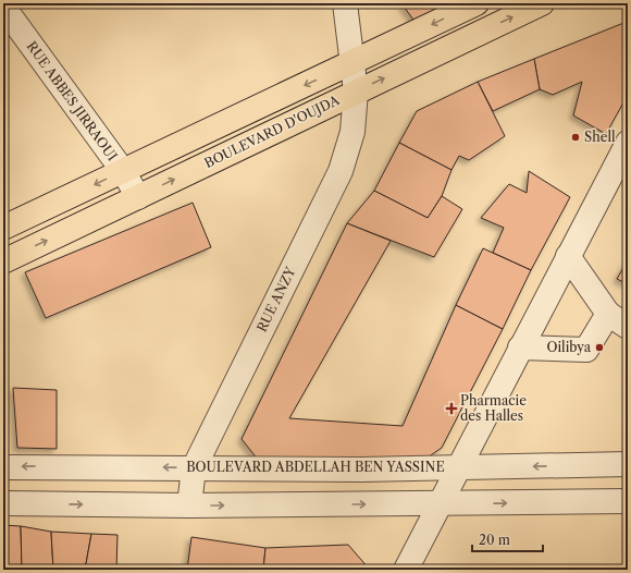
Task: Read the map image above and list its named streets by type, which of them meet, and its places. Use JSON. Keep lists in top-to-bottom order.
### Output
{
  "streets": {
    "main road": ["BOULEVARD D'OUJDA"],
    "street": ["RUE ABBES JIRRAOUI", "RUE ANZY", "BOULEVARD ABDELLAH BEN YASSINE"]
  },
  "crossings": [
    ["RUE ABBES JIRRAOUI", "BOULEVARD D'OUJDA"],
    ["BOULEVARD D'OUJDA", "RUE ANZY"],
    ["RUE ANZY", "BOULEVARD ABDELLAH BEN YASSINE"]
  ],
  "places": {
    "other": ["Shell", "Oilibya"],
    "health": ["Pharmacie des Halles"]
  },
  "scale_bar": "20 m"
}
